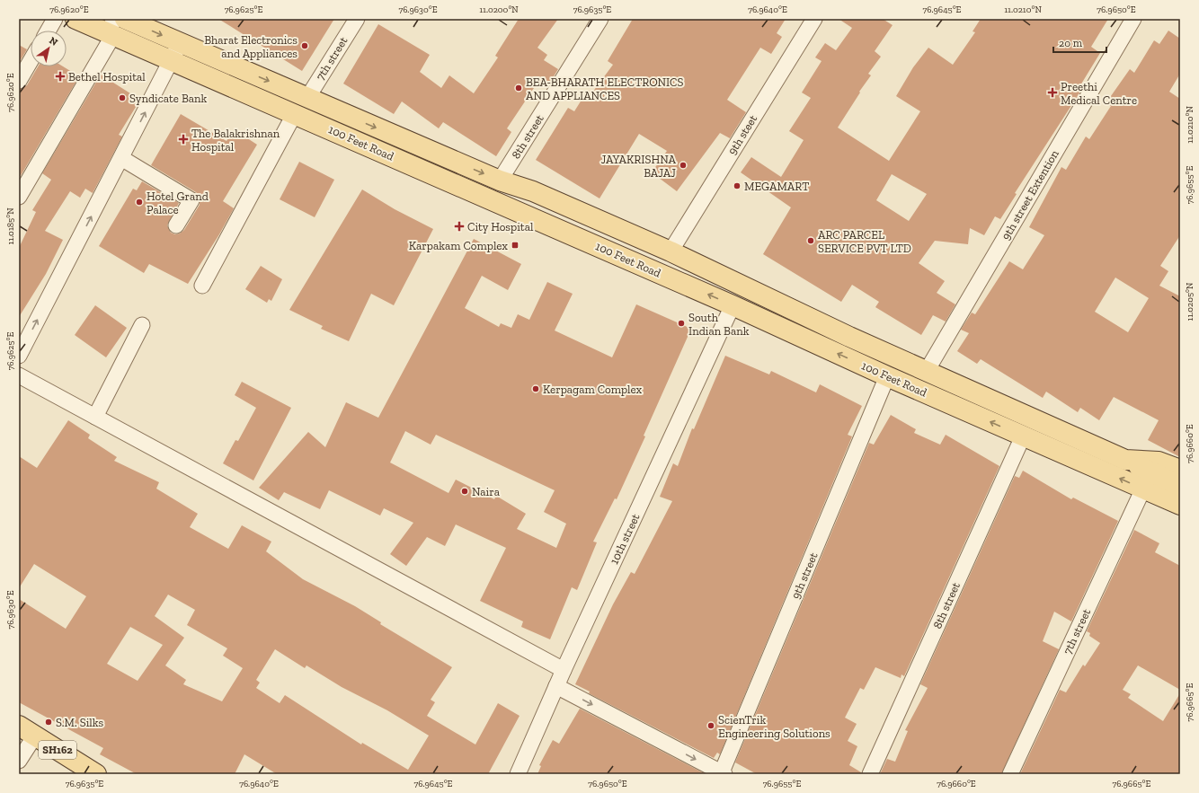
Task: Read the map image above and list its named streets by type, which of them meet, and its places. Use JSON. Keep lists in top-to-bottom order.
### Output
{
  "streets": {
    "main road": ["100 Feet Road", "SH162"],
    "street": [
      "7th street",
      "9th steet",
      "8th street",
      "9th street Extention",
      "10th street",
      "9th street"
    ]
  },
  "crossings": [
    ["7th street", "100 Feet Road"],
    ["9th steet", "100 Feet Road"],
    ["8th street", "100 Feet Road"],
    ["100 Feet Road", "9th street Extention"],
    ["100 Feet Road", "10th street"],
    ["100 Feet Road", "9th street"]
  ],
  "places": {
    "other": [
      "Bharat Electronics and Appliances",
      "BEA-BHARATH ELECTRONICS AND APPLIANCES",
      "Syndicate Bank",
      "JAYAKRISHNA BAJAJ",
      "MEGAMART",
      "Hotel Grand Palace",
      "ARC PARCEL SERVICE PVT LTD",
      "South Indian Bank",
      "Kerpagam Complex",
      "Naira",
      "S.M. Silks",
      "ScienTrik Engineering Solutions"
    ],
    "health": [
      "Bethel Hospital",
      "Preethi Medical Centre",
      "The Balakrishnan Hospital",
      "City Hospital"
    ],
    "transit": ["Karpakam Complex"]
  },
  "scale_bar": "20 m",
  "north": "top right",
  "coordinates": [
    "76.9620°E",
    "76.9625°E",
    "76.9630°E",
    "11.0200°N",
    "76.9635°E",
    "76.9640°E",
    "76.9645°E",
    "11.0210°N",
    "76.9650°E",
    "76.9655°E",
    "11.0185°N",
    "11.0205°N",
    "76.9660°E",
    "76.9665°E"
  ]
}
